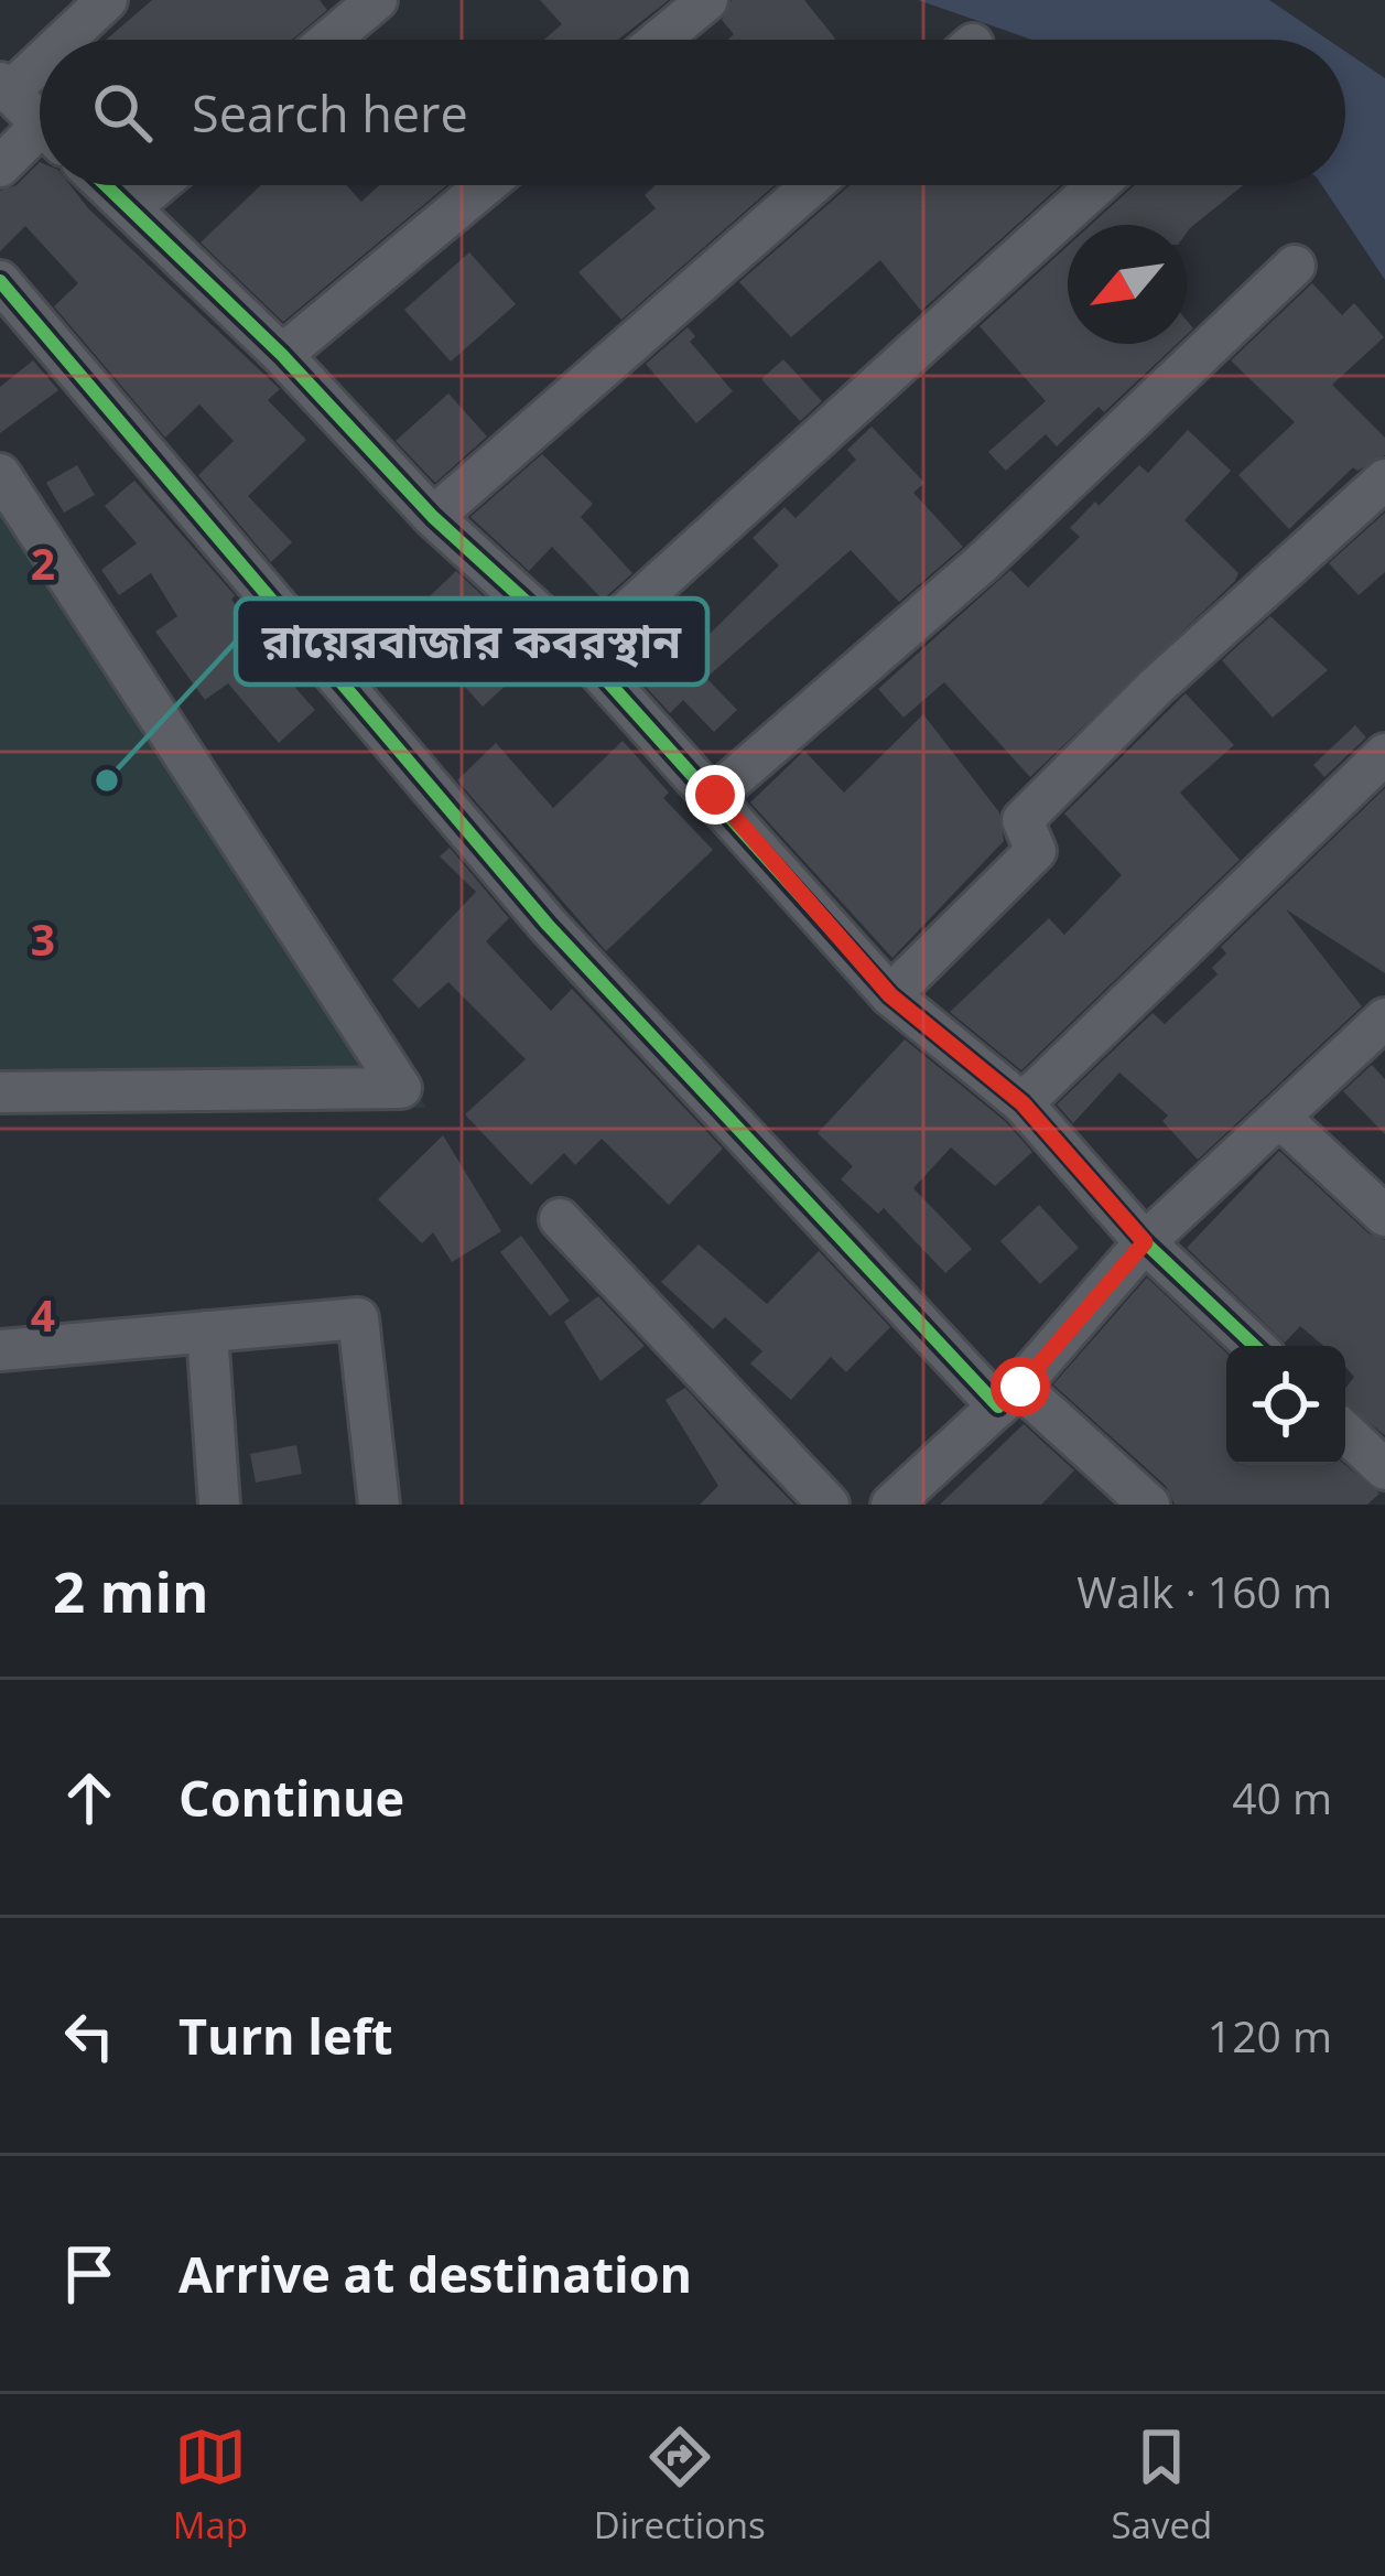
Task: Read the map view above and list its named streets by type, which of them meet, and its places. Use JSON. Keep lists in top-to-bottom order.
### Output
{
  "places": ["রায়েরবাজার কবরস্থান"],
  "north": "bottom left",
  "page": {
    "search": "Search here",
    "heading": ["2 min", "Walk · 160 m"],
    "list": [
      ["Continue", "40 m"],
      ["Turn left", "120 m"],
      "Arrive at destination"
    ],
    "nav": ["Map", "Directions", "Saved"]
  },
  "grid": {
    "rows": ["2", "3", "4"]
  }
}
